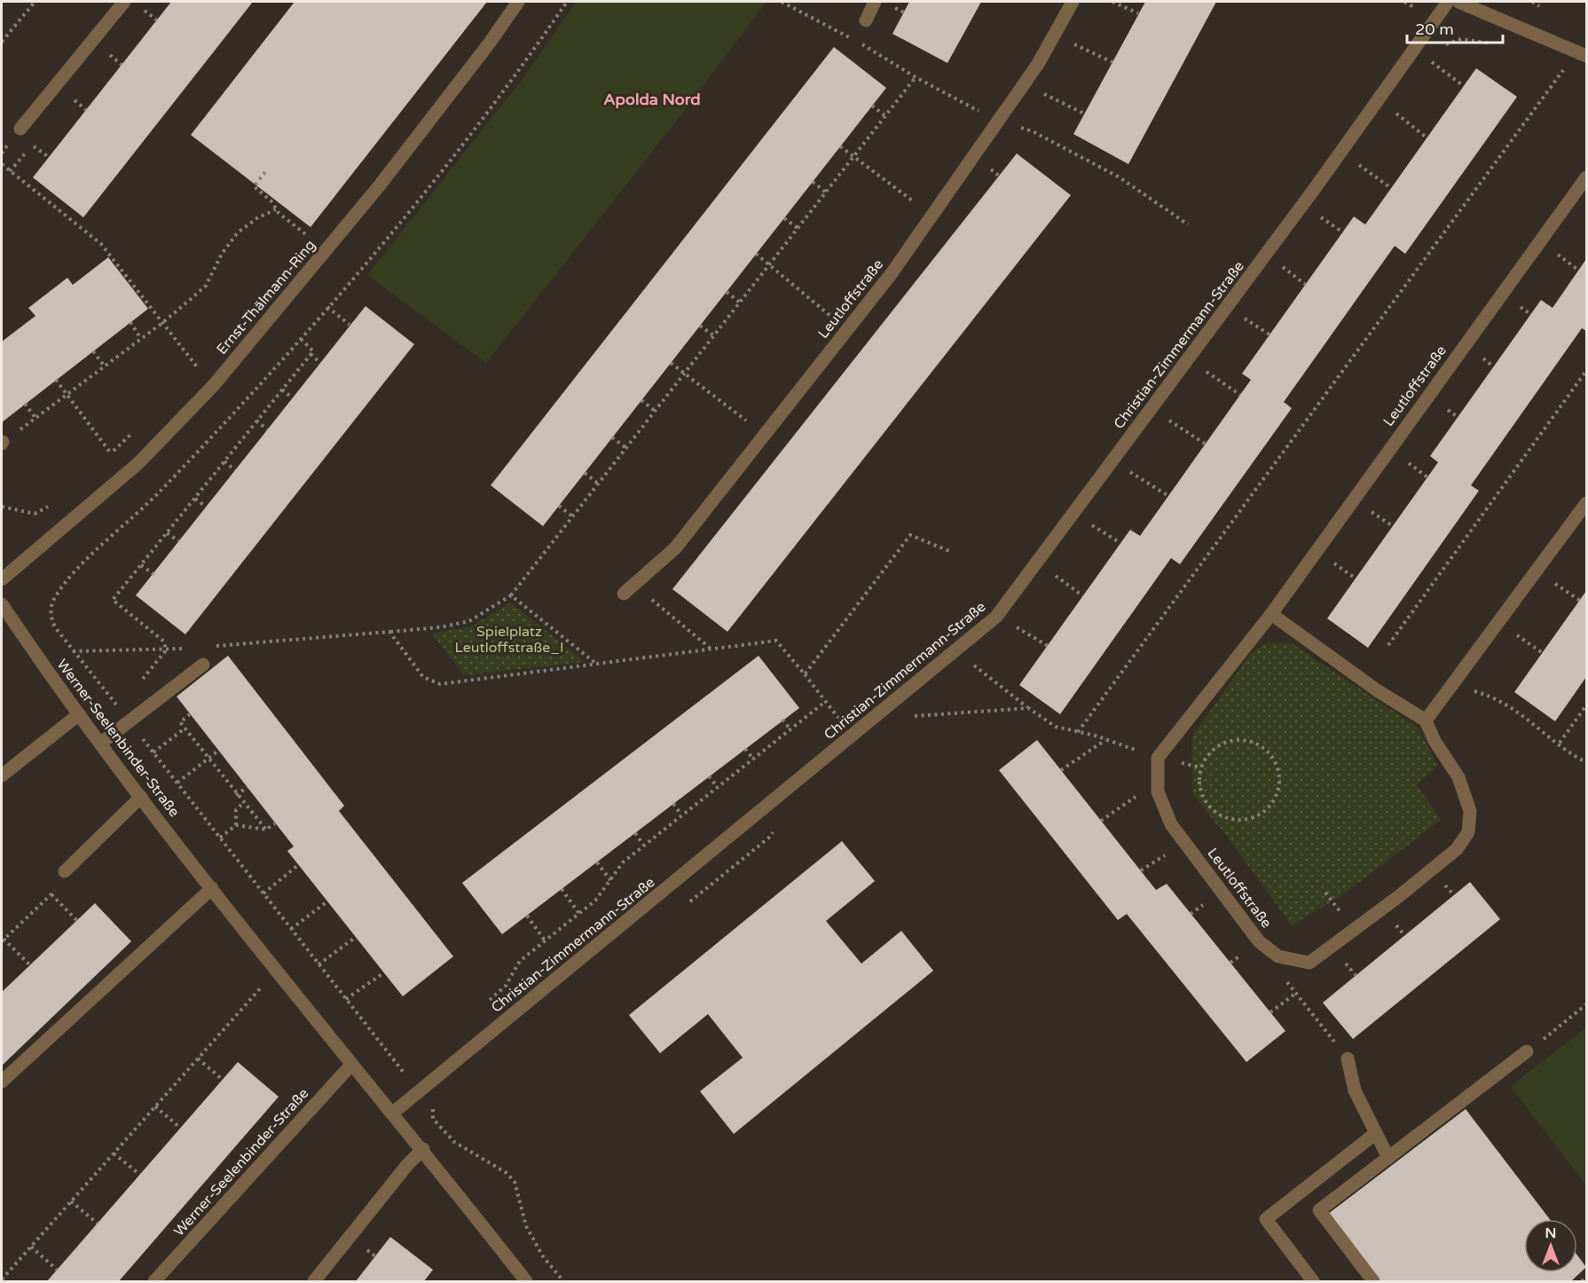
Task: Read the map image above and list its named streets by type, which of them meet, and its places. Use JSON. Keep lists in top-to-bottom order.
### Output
{
  "streets": {
    "street": [
      "Ernst-Thälmann-Ring",
      "Leutloffstraße",
      "Christian-Zimmermann-Straße",
      "Werner-Seelenbinder-Straße"
    ]
  },
  "crossings": [
    ["Christian-Zimmermann-Straße", "Werner-Seelenbinder-Straße"]
  ],
  "districts": ["Apolda Nord"],
  "parks": ["Spielplatz Leutloffstraße_I"],
  "scale_bar": "20 m",
  "north": "top"
}
